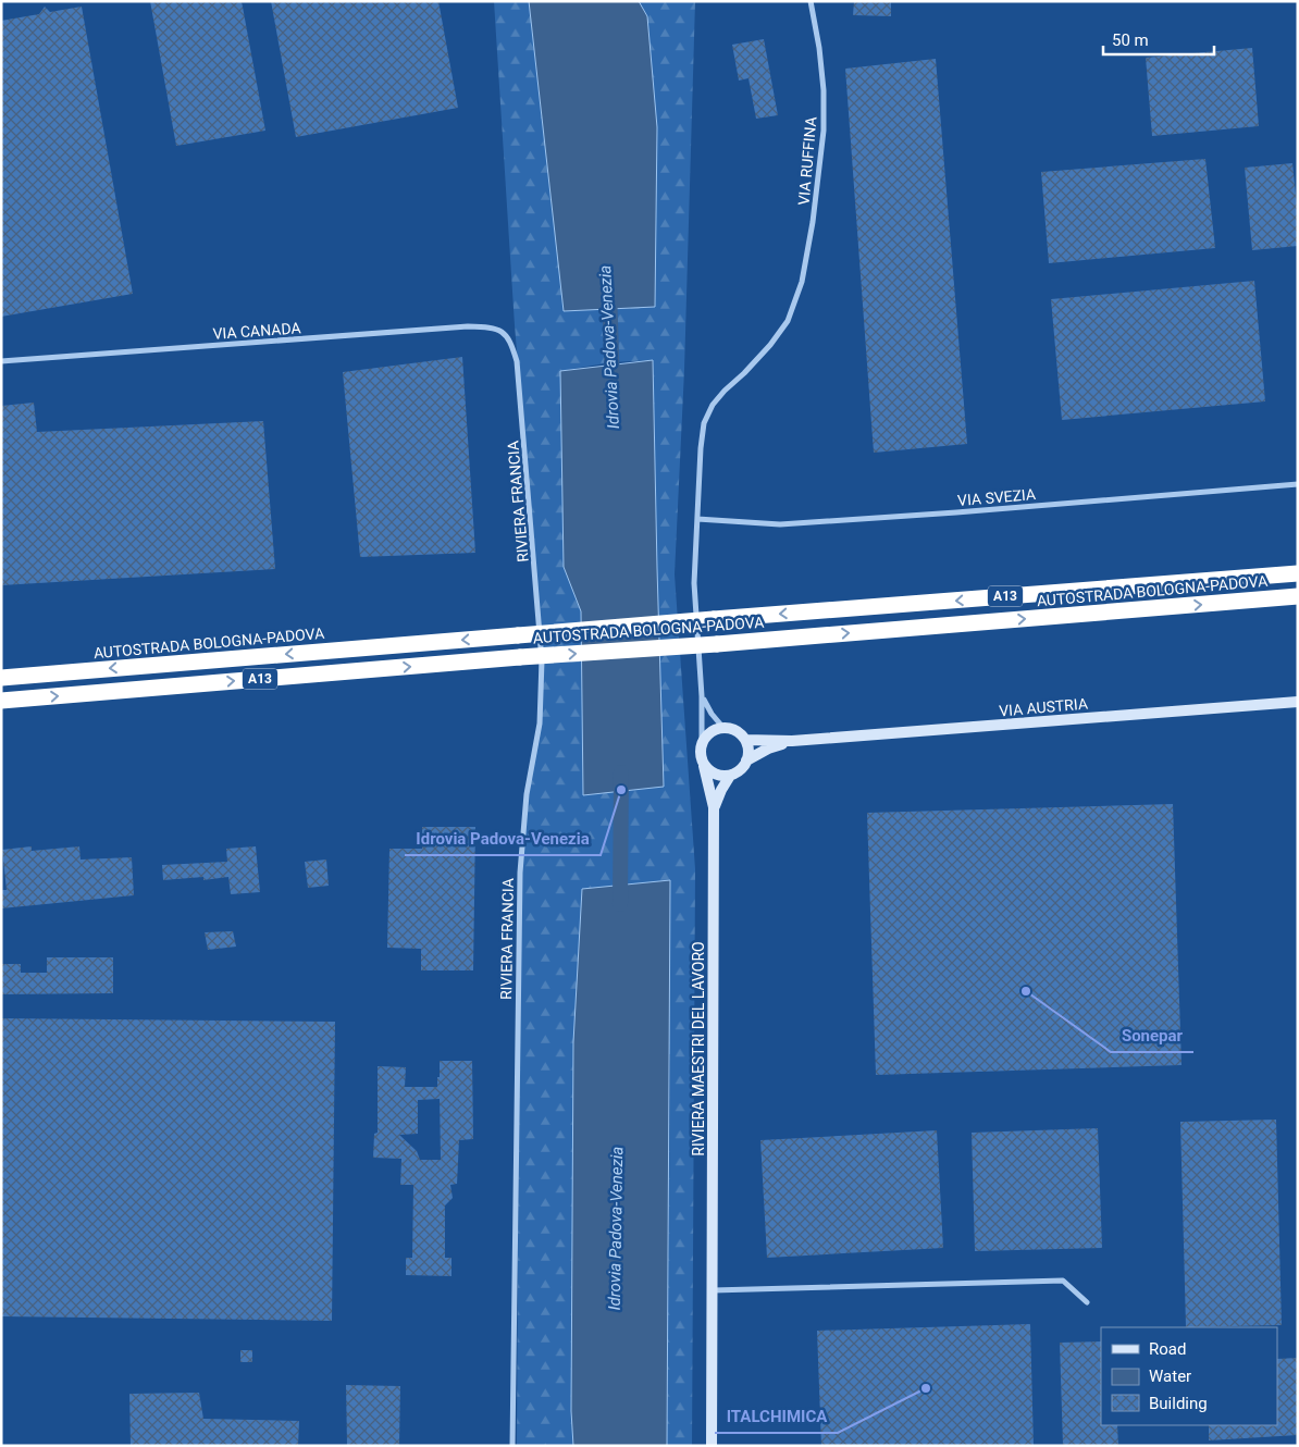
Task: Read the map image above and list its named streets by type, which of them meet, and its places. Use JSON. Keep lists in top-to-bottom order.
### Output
{
  "streets": {
    "highway": ["AUTOSTRADA BOLOGNA-PADOVA", "A13"],
    "street": [
      "VIA RUFFINA",
      "VIA CANADA",
      "VIA SVEZIA",
      "RIVIERA FRANCIA",
      "VIA AUSTRIA",
      "RIVIERA MAESTRI DEL LAVORO"
    ]
  },
  "crossings": [
    ["VIA RUFFINA", "RIVIERA MAESTRI DEL LAVORO"],
    ["VIA CANADA", "RIVIERA FRANCIA"],
    ["VIA SVEZIA", "RIVIERA MAESTRI DEL LAVORO"],
    ["VIA AUSTRIA", "RIVIERA MAESTRI DEL LAVORO"]
  ],
  "water": ["Idrovia Padova-Venezia"],
  "places": ["Idrovia Padova-Venezia", "Sonepar", "ITALCHIMICA"],
  "legend": ["Road", "Water", "Building"],
  "scale_bar": "50 m"
}
